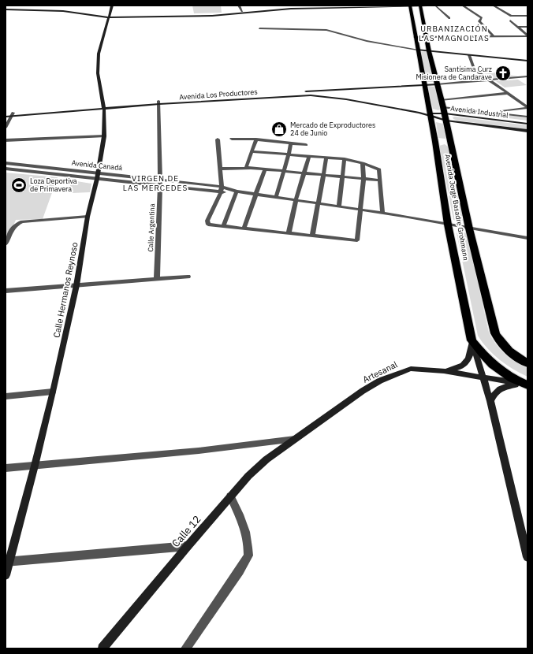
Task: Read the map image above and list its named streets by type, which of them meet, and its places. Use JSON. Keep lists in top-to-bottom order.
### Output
{
  "streets": {
    "highway": ["Avenida Jorge Basadre Grohmann"],
    "street": [
      "Avenida Los Productores",
      "Avenida Industrial",
      "Avenida Canadá",
      "Calle Argentina",
      "Calle Hermanos Reynoso",
      "Artesanal",
      "Calle 12"
    ]
  },
  "crossings": [
    ["Avenida Los Productores", "Avenida Industrial"],
    ["Avenida Los Productores", "Avenida Jorge Basadre Grohmann"],
    ["Avenida Los Productores", "Calle Argentina"],
    ["Avenida Los Productores", "Calle Hermanos Reynoso"],
    ["Avenida Industrial", "Avenida Jorge Basadre Grohmann"],
    ["Avenida Canadá", "Calle Argentina"],
    ["Avenida Canadá", "Calle Hermanos Reynoso"],
    ["Avenida Jorge Basadre Grohmann", "Artesanal"],
    ["Artesanal", "Calle 12"]
  ],
  "districts": ["URBANIZACIÓN LAS MAGNOLIAS", "VIRGEN DE LAS MERCEDES"],
  "places": {
    "church": ["Santísima Curz Misionera de Candarave"],
    "shop": ["Mercado de Exproductores 24 de Junio"],
    "sports": ["Loza Deportiva de Primavera"]
  }
}
